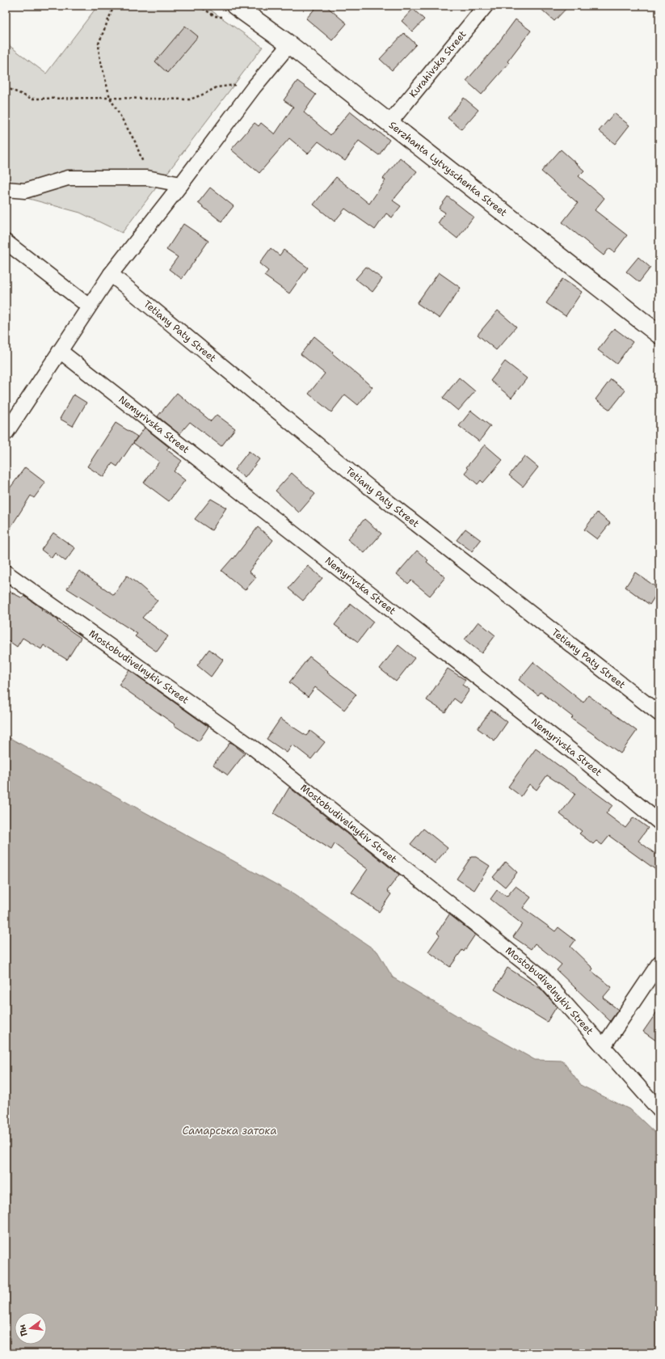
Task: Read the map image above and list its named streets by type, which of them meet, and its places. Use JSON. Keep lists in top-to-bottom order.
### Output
{
  "streets": {
    "main road": ["Serzhanta Lytvyschenka Street"],
    "street": [
      "Kurahivska Street",
      "Tetiany Paty Street",
      "Nemyrivska Street",
      "Mostobudivelnykiv Street"
    ]
  },
  "crossings": [
    ["Kurahivska Street", "Serzhanta Lytvyschenka Street"]
  ],
  "water": ["Самарська затока"],
  "north": "left"
}
